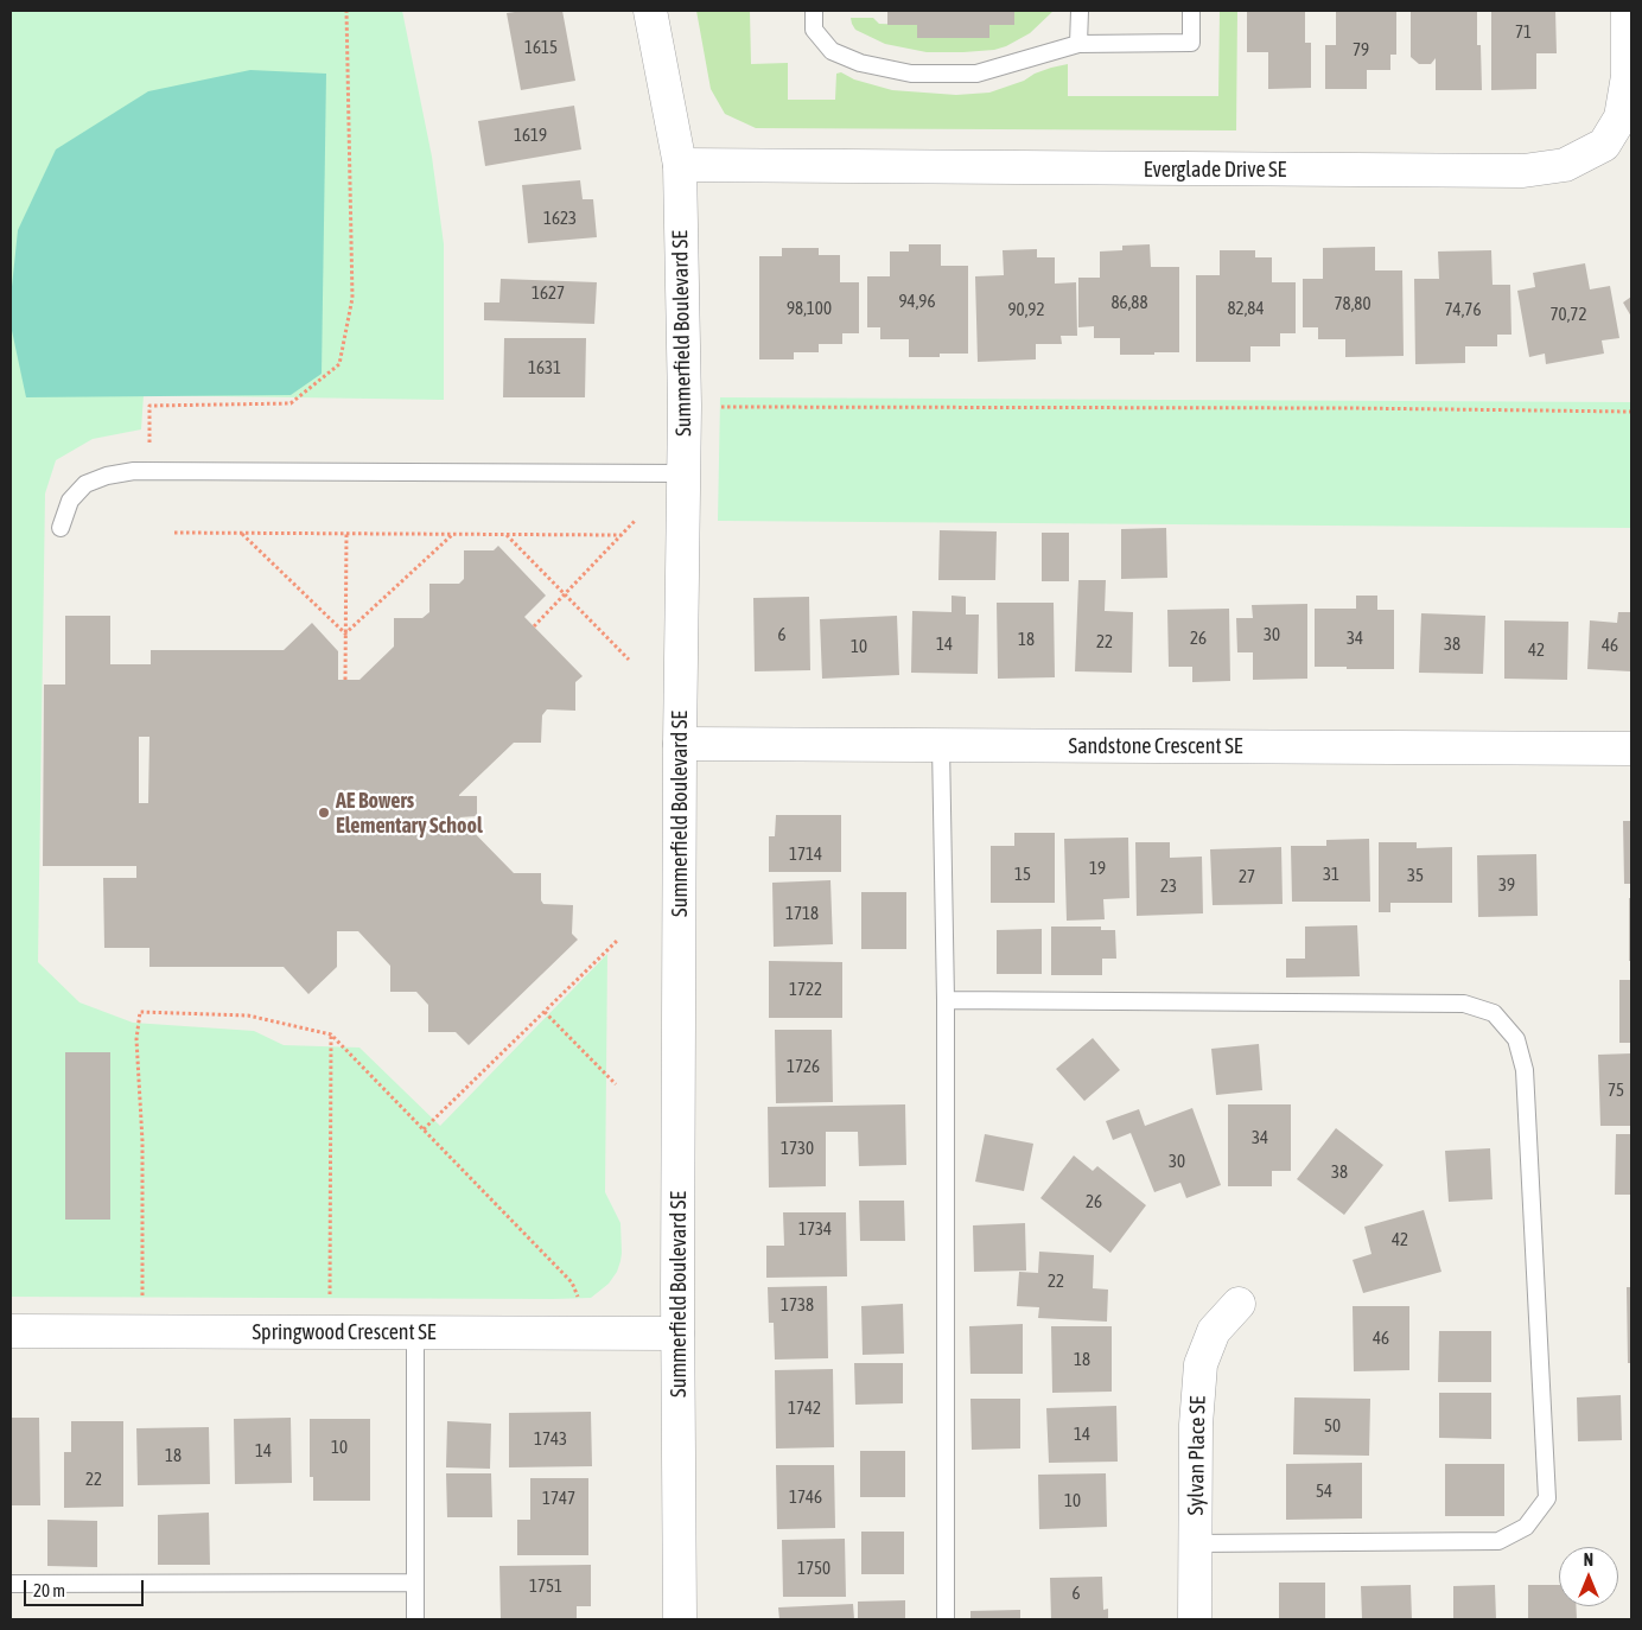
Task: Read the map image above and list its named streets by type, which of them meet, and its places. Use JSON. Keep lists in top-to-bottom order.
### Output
{
  "streets": {
    "street": [
      "Everglade Drive SE",
      "Summerfield Boulevard SE",
      "Sandstone Crescent SE",
      "Springwood Crescent SE",
      "Sylvan Place SE"
    ]
  },
  "crossings": [
    ["Everglade Drive SE", "Summerfield Boulevard SE"],
    ["Summerfield Boulevard SE", "Sandstone Crescent SE"],
    ["Summerfield Boulevard SE", "Springwood Crescent SE"]
  ],
  "places": ["AE Bowers Elementary School"],
  "house_numbers": [
    "71",
    "1615",
    "79",
    "1619",
    "1623",
    "1627",
    "94,96",
    "86,88",
    "78,80",
    "98,100",
    "82,84",
    "90,92",
    "74,76",
    "70,72",
    "1631",
    "6",
    "30",
    "26",
    "34",
    "18",
    "22",
    "14",
    "38",
    "46",
    "10",
    "42",
    "1714",
    "19",
    "15",
    "31",
    "35",
    "27",
    "39",
    "23",
    "1718",
    "1722",
    "1726",
    "75",
    "34",
    "1730",
    "30",
    "38",
    "26",
    "1734",
    "42",
    "22",
    "1738",
    "46",
    "18",
    "1742",
    "50",
    "14",
    "1743",
    "10",
    "14",
    "18",
    "22",
    "54",
    "1746",
    "1747",
    "10",
    "1750",
    "1751",
    "6"
  ],
  "scale_bar": "20 m",
  "north": "top"
}
